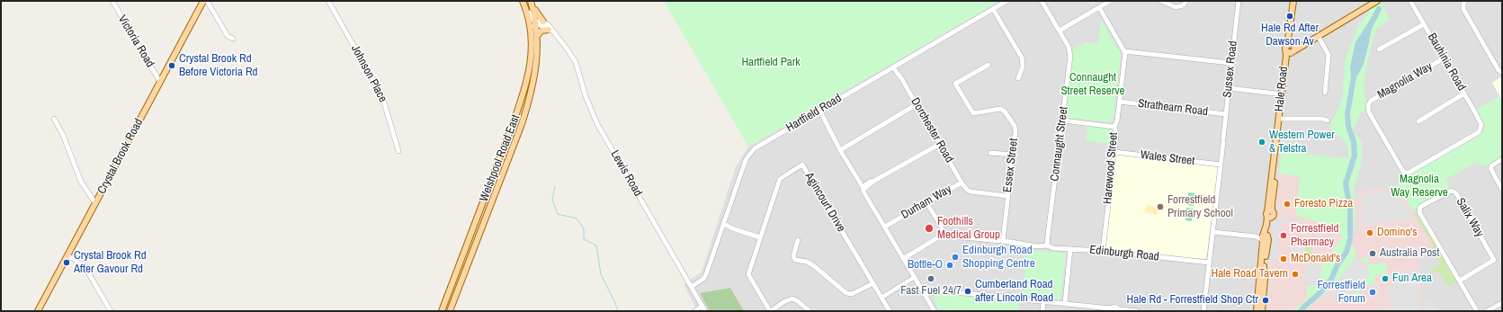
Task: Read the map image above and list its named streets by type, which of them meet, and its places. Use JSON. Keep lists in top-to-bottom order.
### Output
{
  "streets": {
    "main road": ["Hale Road", "Crystal Brook Road", "Welshpool Road East"],
    "street": [
      "Victoria Road",
      "Bauhinia Road",
      "Sussex Road",
      "Johnson Place",
      "Magnolia Way",
      "Strathearn Road",
      "Hartfield Road",
      "Dorchester Road",
      "Connaught Street",
      "Wales Street",
      "Essex Street",
      "Harewood Street",
      "Lewis Road",
      "Agincourt Drive",
      "Durham Way",
      "Salix Way",
      "Edinburgh Road"
    ]
  },
  "crossings": [
    ["Victoria Road", "Crystal Brook Road"],
    ["Bauhinia Road", "Magnolia Way"],
    ["Sussex Road", "Strathearn Road"],
    ["Sussex Road", "Wales Street"],
    ["Sussex Road", "Edinburgh Road"],
    ["Strathearn Road", "Harewood Street"],
    ["Hartfield Road", "Dorchester Road"],
    ["Hartfield Road", "Lewis Road"],
    ["Dorchester Road", "Durham Way"],
    ["Connaught Street", "Edinburgh Road"],
    ["Welshpool Road East", "Lewis Road"],
    ["Wales Street", "Harewood Street"],
    ["Essex Street", "Durham Way"],
    ["Essex Street", "Edinburgh Road"],
    ["Harewood Street", "Edinburgh Road"]
  ],
  "parks": ["Hartfield Park", "Connaught Street Reserve", "Magnolia Way Reserve"],
  "places": [
    "Hale Rd After Dawson Av",
    "Crystal Brook Rd Before Victoria Rd",
    "Western Power & Telstra",
    "Foresto Pizza",
    "Forrestfield Primary School",
    "Foothills Medical Group",
    "Domino's",
    "Forrestfield Pharmacy",
    "Australia Post",
    "Edinburgh Road Shopping Centre",
    "McDonald's",
    "Crystal Brook Rd After Gavour Rd",
    "Bottle-O",
    "Hale Road Tavern",
    "Fast Fuel 24/7",
    "Fun Area",
    "Cumberland Road after Lincoln Road",
    "Forrestfield Forum",
    "Hale Rd - Forrestfield Shop Ctr"
  ]
}
